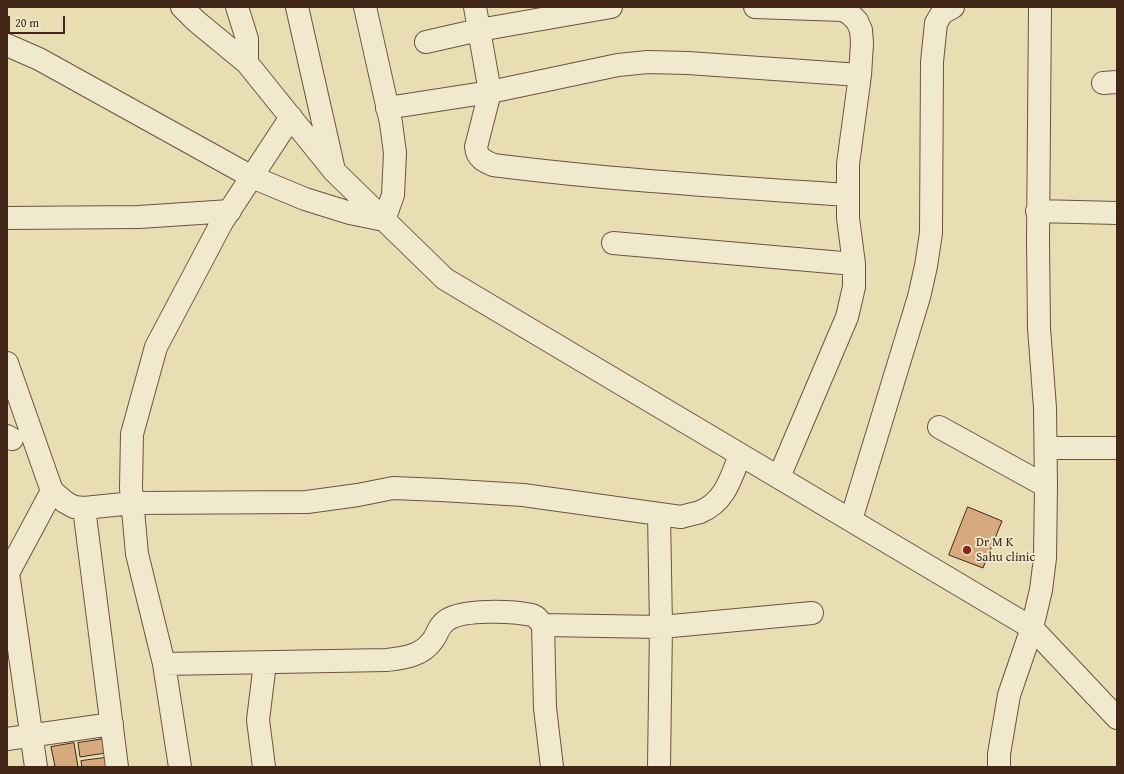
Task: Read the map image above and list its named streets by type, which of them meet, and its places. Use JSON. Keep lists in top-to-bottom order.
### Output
{
  "places": ["Dr M K Sahu clinic"],
  "scale_bar": "20 m"
}
